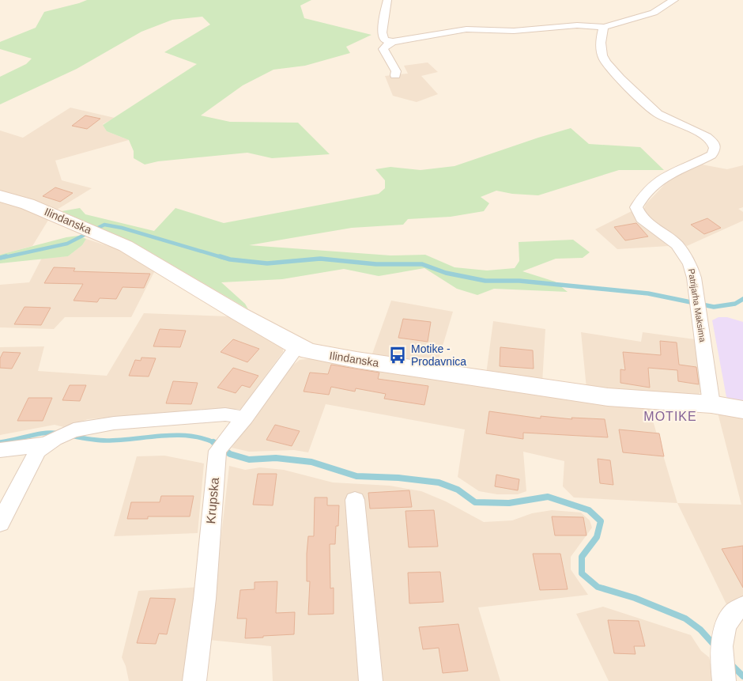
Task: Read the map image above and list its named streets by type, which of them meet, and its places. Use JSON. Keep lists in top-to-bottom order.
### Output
{
  "streets": {
    "street": ["Ilindanska", "Patrijarha Maksima", "Krupska"]
  },
  "crossings": [
    ["Ilindanska", "Patrijarha Maksima"],
    ["Ilindanska", "Krupska"]
  ],
  "districts": ["MOTIKE"],
  "places": {
    "bus stop": ["Motike - Prodavnica"]
  }
}
